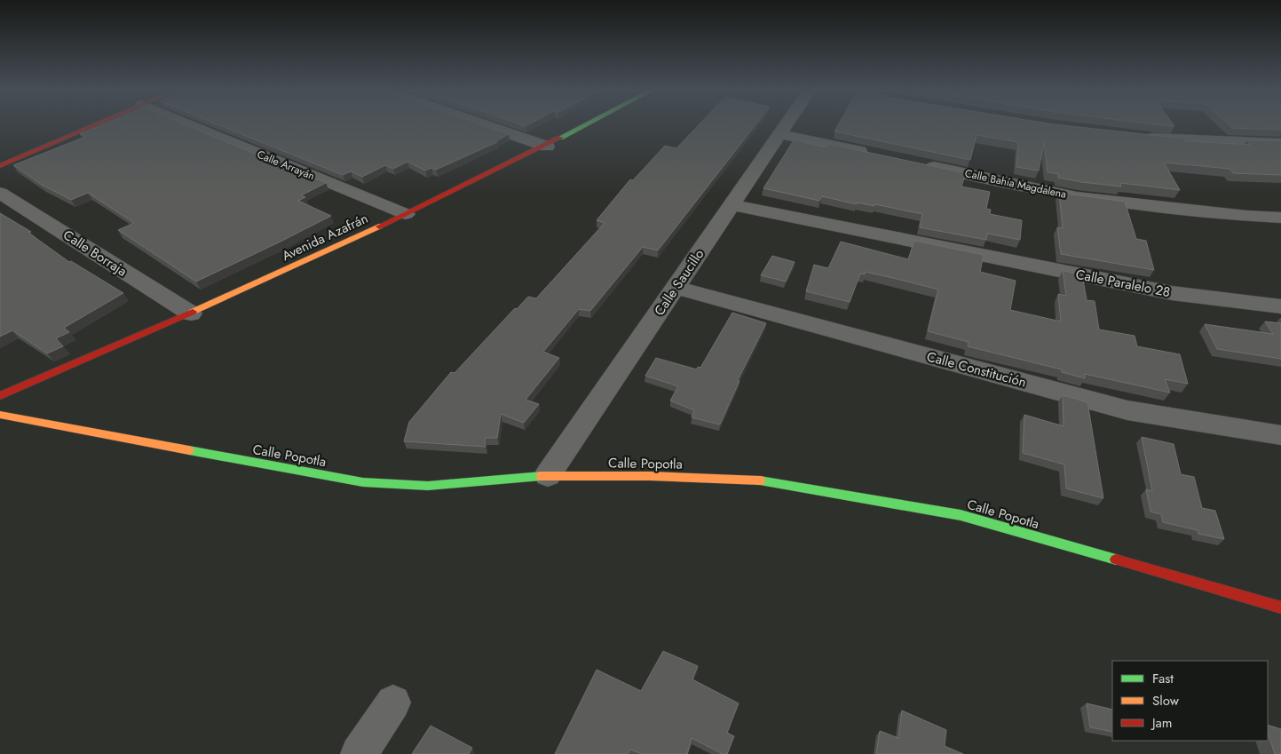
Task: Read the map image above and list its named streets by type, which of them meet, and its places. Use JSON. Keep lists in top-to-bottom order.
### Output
{
  "streets": {
    "street": [
      "Calle Arrayán",
      "Calle Bahía Magdalena",
      "Avenida Azafrán",
      "Calle Borraja",
      "Calle Saucillo",
      "Calle Paralelo 28",
      "Calle Constitución",
      "Calle Popotla"
    ]
  },
  "crossings": [
    ["Calle Arrayán", "Avenida Azafrán"],
    ["Avenida Azafrán", "Calle Borraja"],
    ["Calle Saucillo", "Calle Paralelo 28"],
    ["Calle Saucillo", "Calle Constitución"],
    ["Calle Saucillo", "Calle Popotla"]
  ],
  "legend": ["Fast", "Slow", "Jam"]
}
